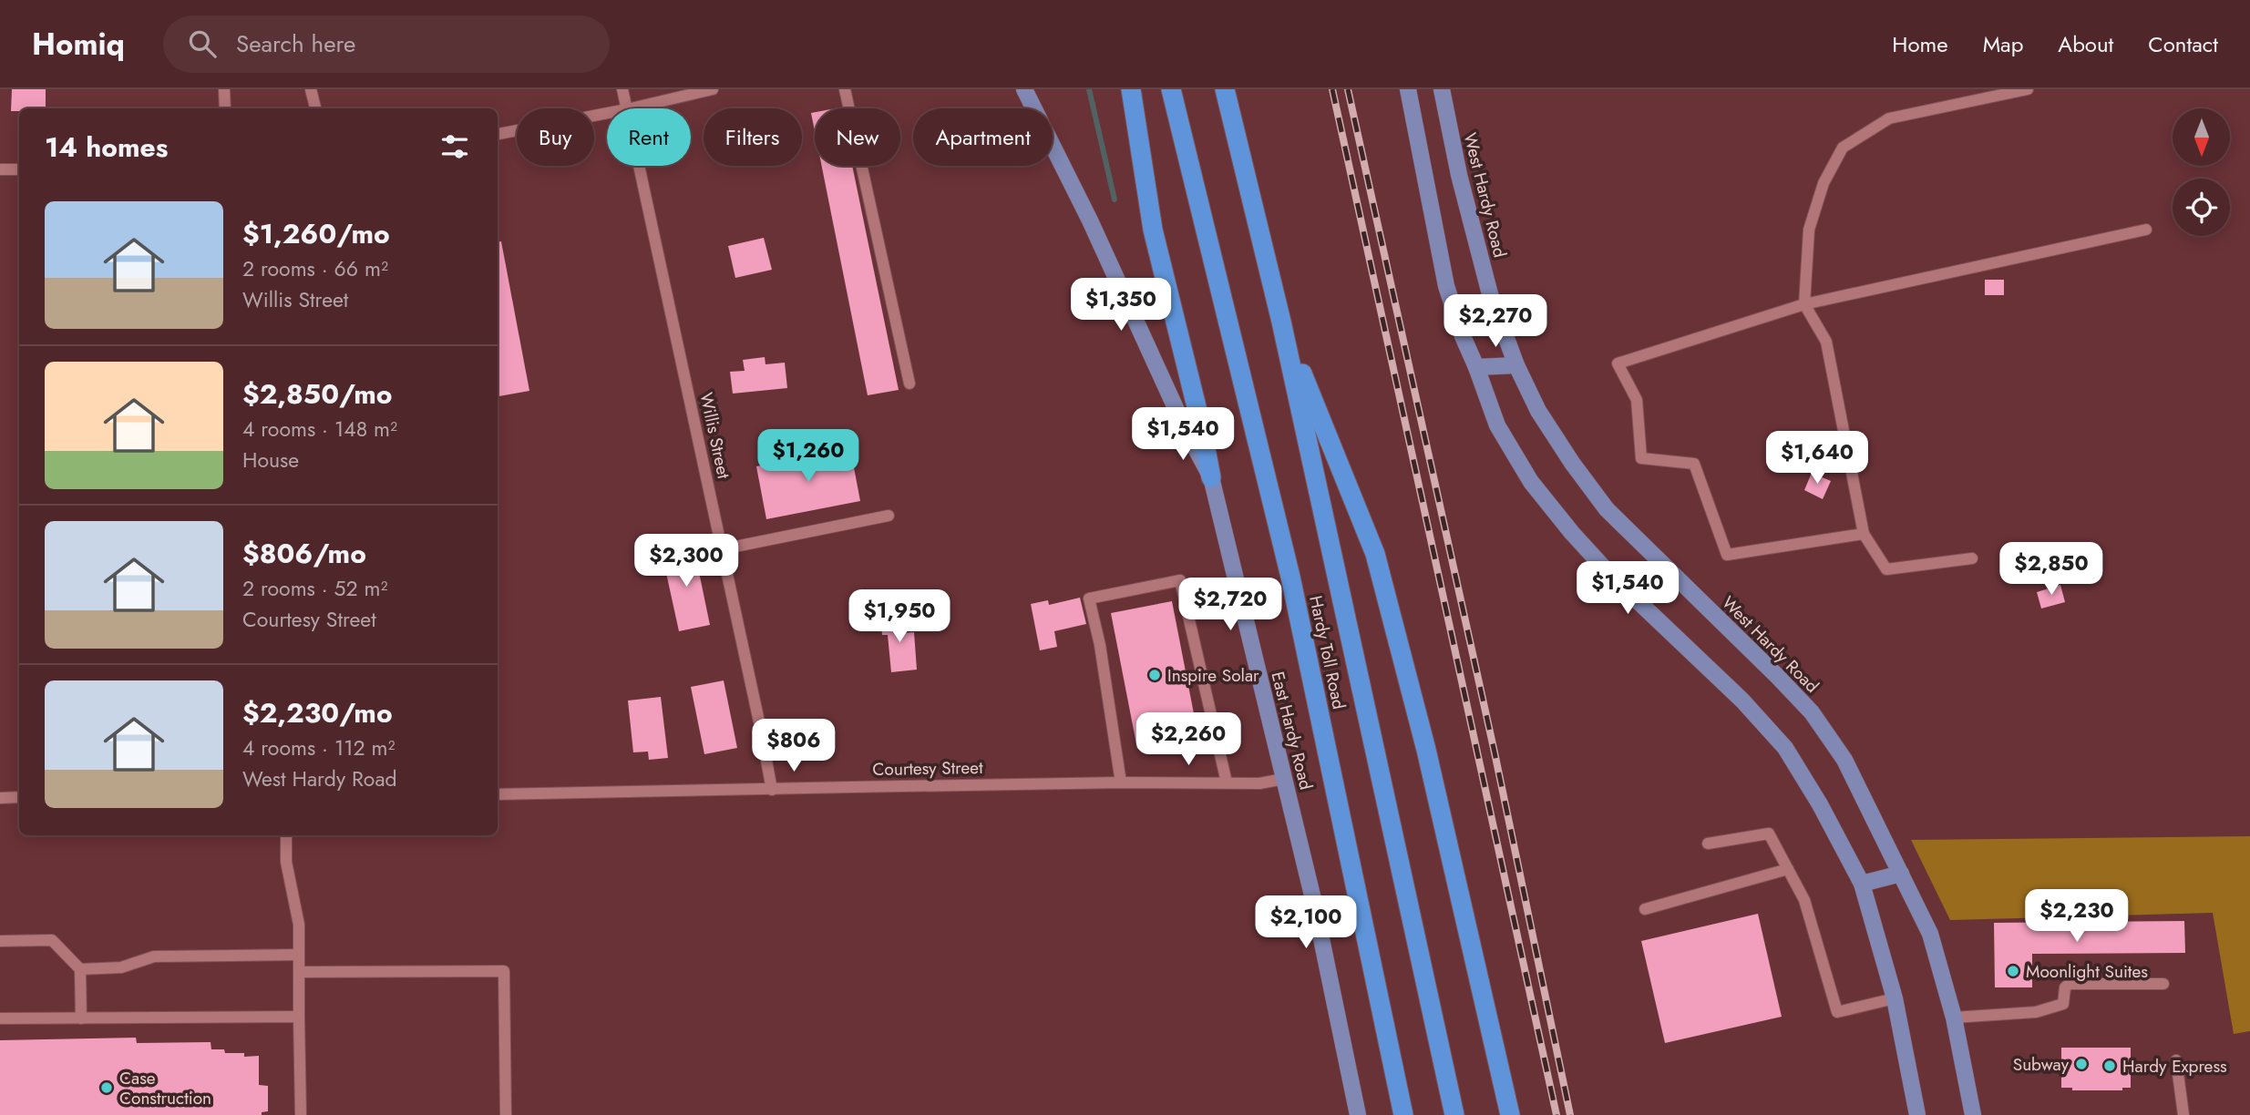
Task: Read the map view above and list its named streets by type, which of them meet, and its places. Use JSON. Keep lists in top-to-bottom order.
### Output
{
  "streets": {
    "highway": ["Hardy Toll Road"],
    "main road": ["West Hardy Road", "East Hardy Road"],
    "street": ["Willis Street", "Courtesy Street"]
  },
  "crossings": [
    ["Willis Street", "Courtesy Street"],
    ["East Hardy Road", "Courtesy Street"]
  ],
  "places": [
    "Inspire Solar",
    "Moonlight Suites",
    "Subway",
    "Hardy Express",
    "Case Construction"
  ],
  "north": "bottom",
  "page": {
    "header": "Homiq",
    "search": "Search here",
    "nav": [
      "Home",
      "Map",
      "About",
      "Contact"
    ],
    "chip": [
      "Buy",
      "Rent",
      "Filters",
      "New",
      "Apartment"
    ],
    "heading": "14 homes",
    "list": [
      {
        "name": "$1,260/mo",
        "note": "2 rooms · 66 m² · Willis Street"
      },
      {
        "name": "$2,850/mo",
        "note": "4 rooms · 148 m² · House"
      },
      {
        "name": "$806/mo",
        "note": "2 rooms · 52 m² · Courtesy Street"
      },
      {
        "name": "$2,230/mo",
        "note": "4 rooms · 112 m² · West Hardy Road"
      }
    ],
    "price": [
      "$1,350",
      "$2,270",
      "$1,540",
      "$1,260",
      "$1,640",
      "$2,300",
      "$2,850",
      "$1,540",
      "$2,720",
      "$1,950",
      "$2,260",
      "$806",
      "$2,230",
      "$2,100"
    ]
  }
}
